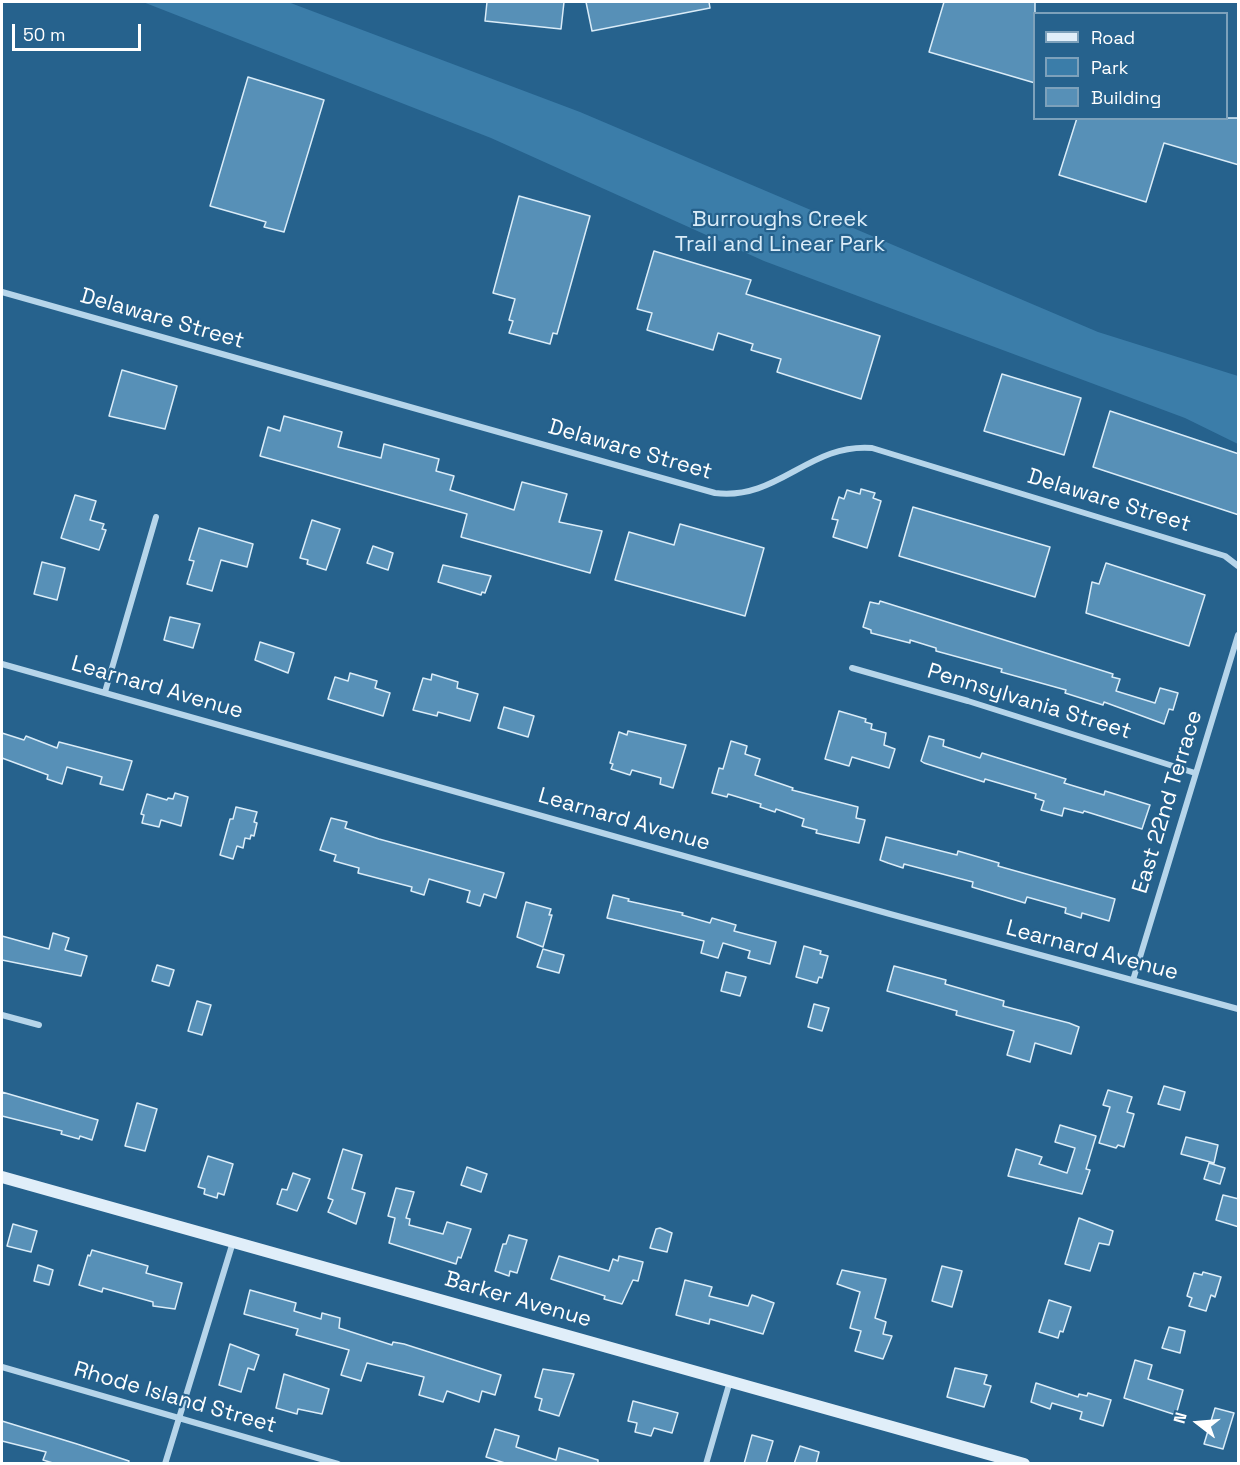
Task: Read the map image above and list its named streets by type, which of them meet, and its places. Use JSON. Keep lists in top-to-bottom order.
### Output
{
  "streets": {
    "street": [
      "Delaware Street",
      "Learnard Avenue",
      "Pennsylvania Street",
      "East 22nd Terrace",
      "Barker Avenue",
      "Rhode Island Street"
    ]
  },
  "crossings": [
    ["Learnard Avenue", "East 22nd Terrace"],
    ["Pennsylvania Street", "East 22nd Terrace"]
  ],
  "parks": ["Burroughs Creek Trail and Linear Park"],
  "legend": ["Road", "Park", "Building"],
  "scale_bar": "50 m",
  "north": "left"
}
